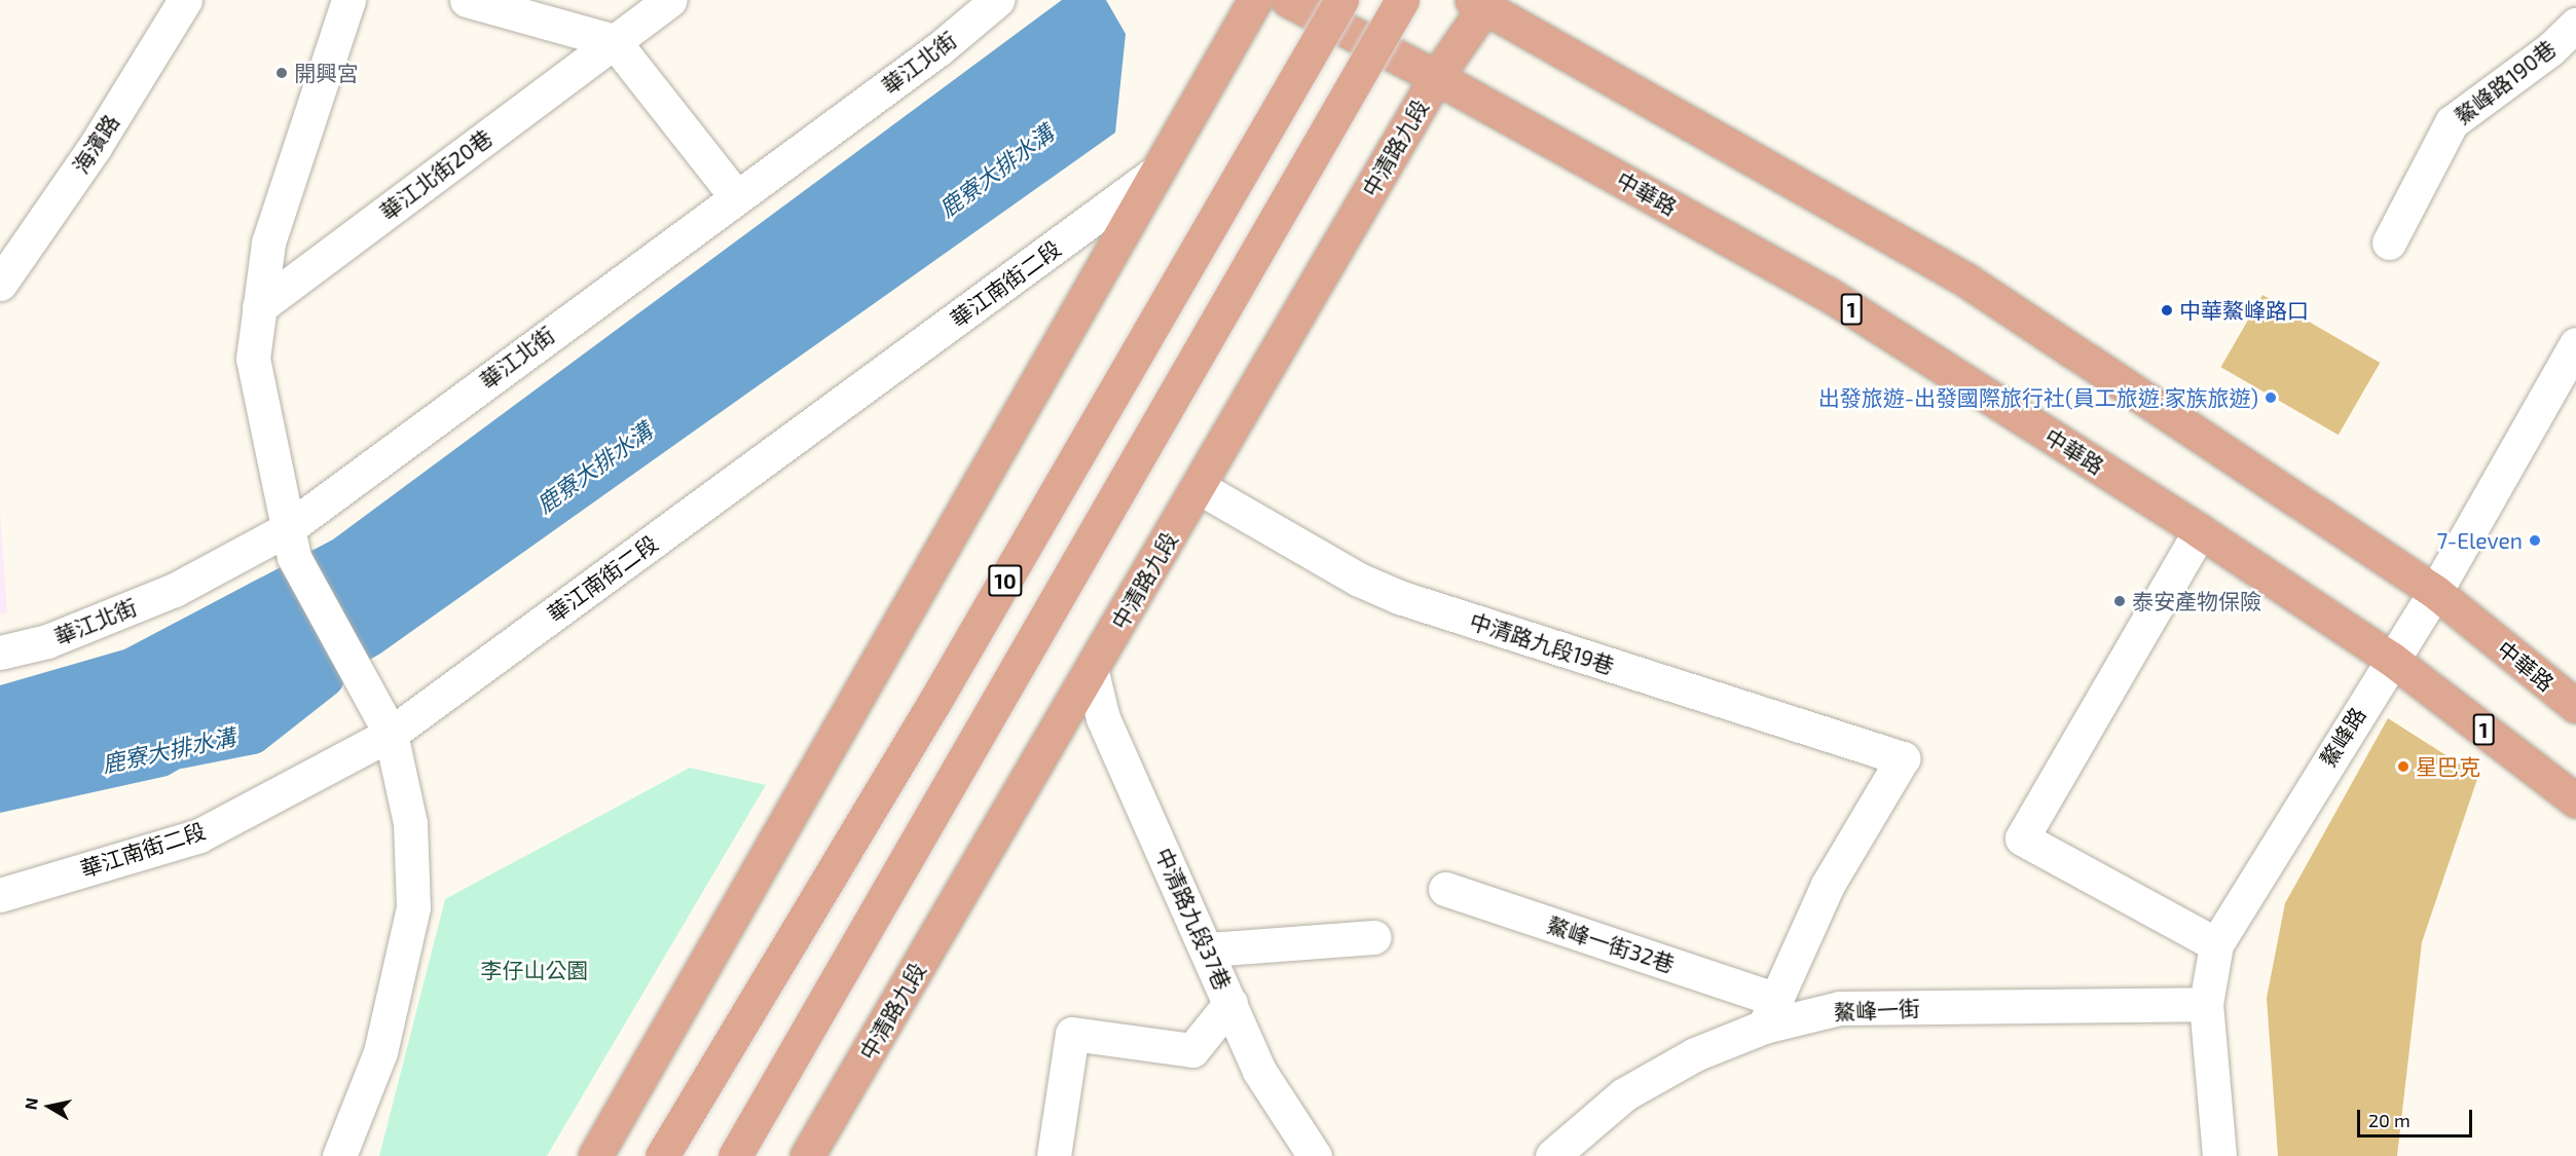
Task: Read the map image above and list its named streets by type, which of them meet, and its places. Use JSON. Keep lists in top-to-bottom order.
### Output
{
  "streets": {
    "main road": [
      "中清路九段",
      "中華路",
      "1",
      "10"
    ],
    "street": [
      "華江北街",
      "鰲峰路190巷",
      "海濱路",
      "華江北街20巷",
      "華江南街二段",
      "中清路九段19巷",
      "鰲峰路",
      "中清路九段37巷",
      "鰲峰一街32巷",
      "鰲峰一街"
    ]
  },
  "crossings": [
    ["中清路九段", "中華路"],
    ["中清路九段", "中清路九段19巷"],
    ["中清路九段", "中清路九段37巷"],
    ["中華路", "鰲峰路"],
    ["中清路九段19巷", "鰲峰一街32巷"],
    ["中清路九段19巷", "鰲峰一街"],
    ["鰲峰路", "鰲峰一街"],
    ["鰲峰一街32巷", "鰲峰一街"]
  ],
  "water": ["鹿寮大排水溝"],
  "parks": ["李仔山公園"],
  "places": [
    "開興宮",
    "中華鰲峰路口",
    "出發旅遊-出發國際旅行社(員工旅遊.家族旅遊)",
    "7-Eleven",
    "泰安產物保險",
    "星巴克"
  ],
  "scale_bar": "20 m",
  "north": "left"
}
